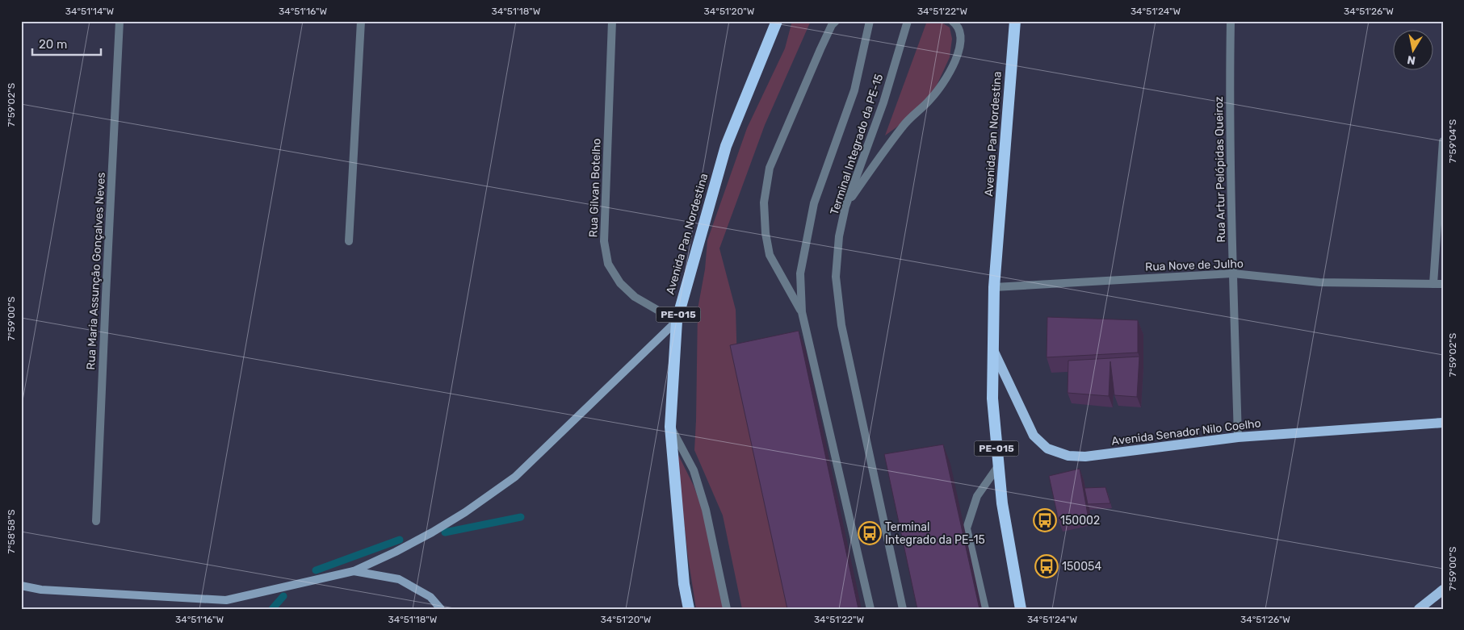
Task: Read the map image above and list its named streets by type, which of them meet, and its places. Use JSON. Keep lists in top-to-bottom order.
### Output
{
  "streets": {
    "highway": ["Avenida Pan Nordestina", "PE-015"],
    "main road": ["Avenida Senador Nilo Coelho"],
    "street": [
      "Terminal Integrado da PE-15",
      "Rua Artur Pelópidas Queiroz",
      "Rua Gilvan Botelho",
      "Rua Nove de Julho",
      "Rua Maria Assunção Gonçalves Neves"
    ]
  },
  "crossings": [
    ["Avenida Pan Nordestina", "Rua Gilvan Botelho"],
    ["Avenida Pan Nordestina", "Rua Nove de Julho"],
    ["Avenida Pan Nordestina", "Avenida Senador Nilo Coelho"],
    ["Rua Artur Pelópidas Queiroz", "Rua Nove de Julho"],
    ["Rua Artur Pelópidas Queiroz", "Avenida Senador Nilo Coelho"]
  ],
  "places": {
    "bus stop": ["150002", "Terminal Integrado da PE-15", "150054"]
  },
  "scale_bar": "20 m",
  "north": "bottom",
  "coordinates": [
    "34°51'14\"W",
    "34°51'16\"W",
    "34°51'18\"W",
    "34°51'20\"W",
    "34°51'22\"W",
    "34°51'24\"W",
    "34°51'26\"W",
    "7°59'02\"S",
    "7°59'04\"S",
    "7°59'00\"S",
    "7°58'58\"S"
  ]
}
